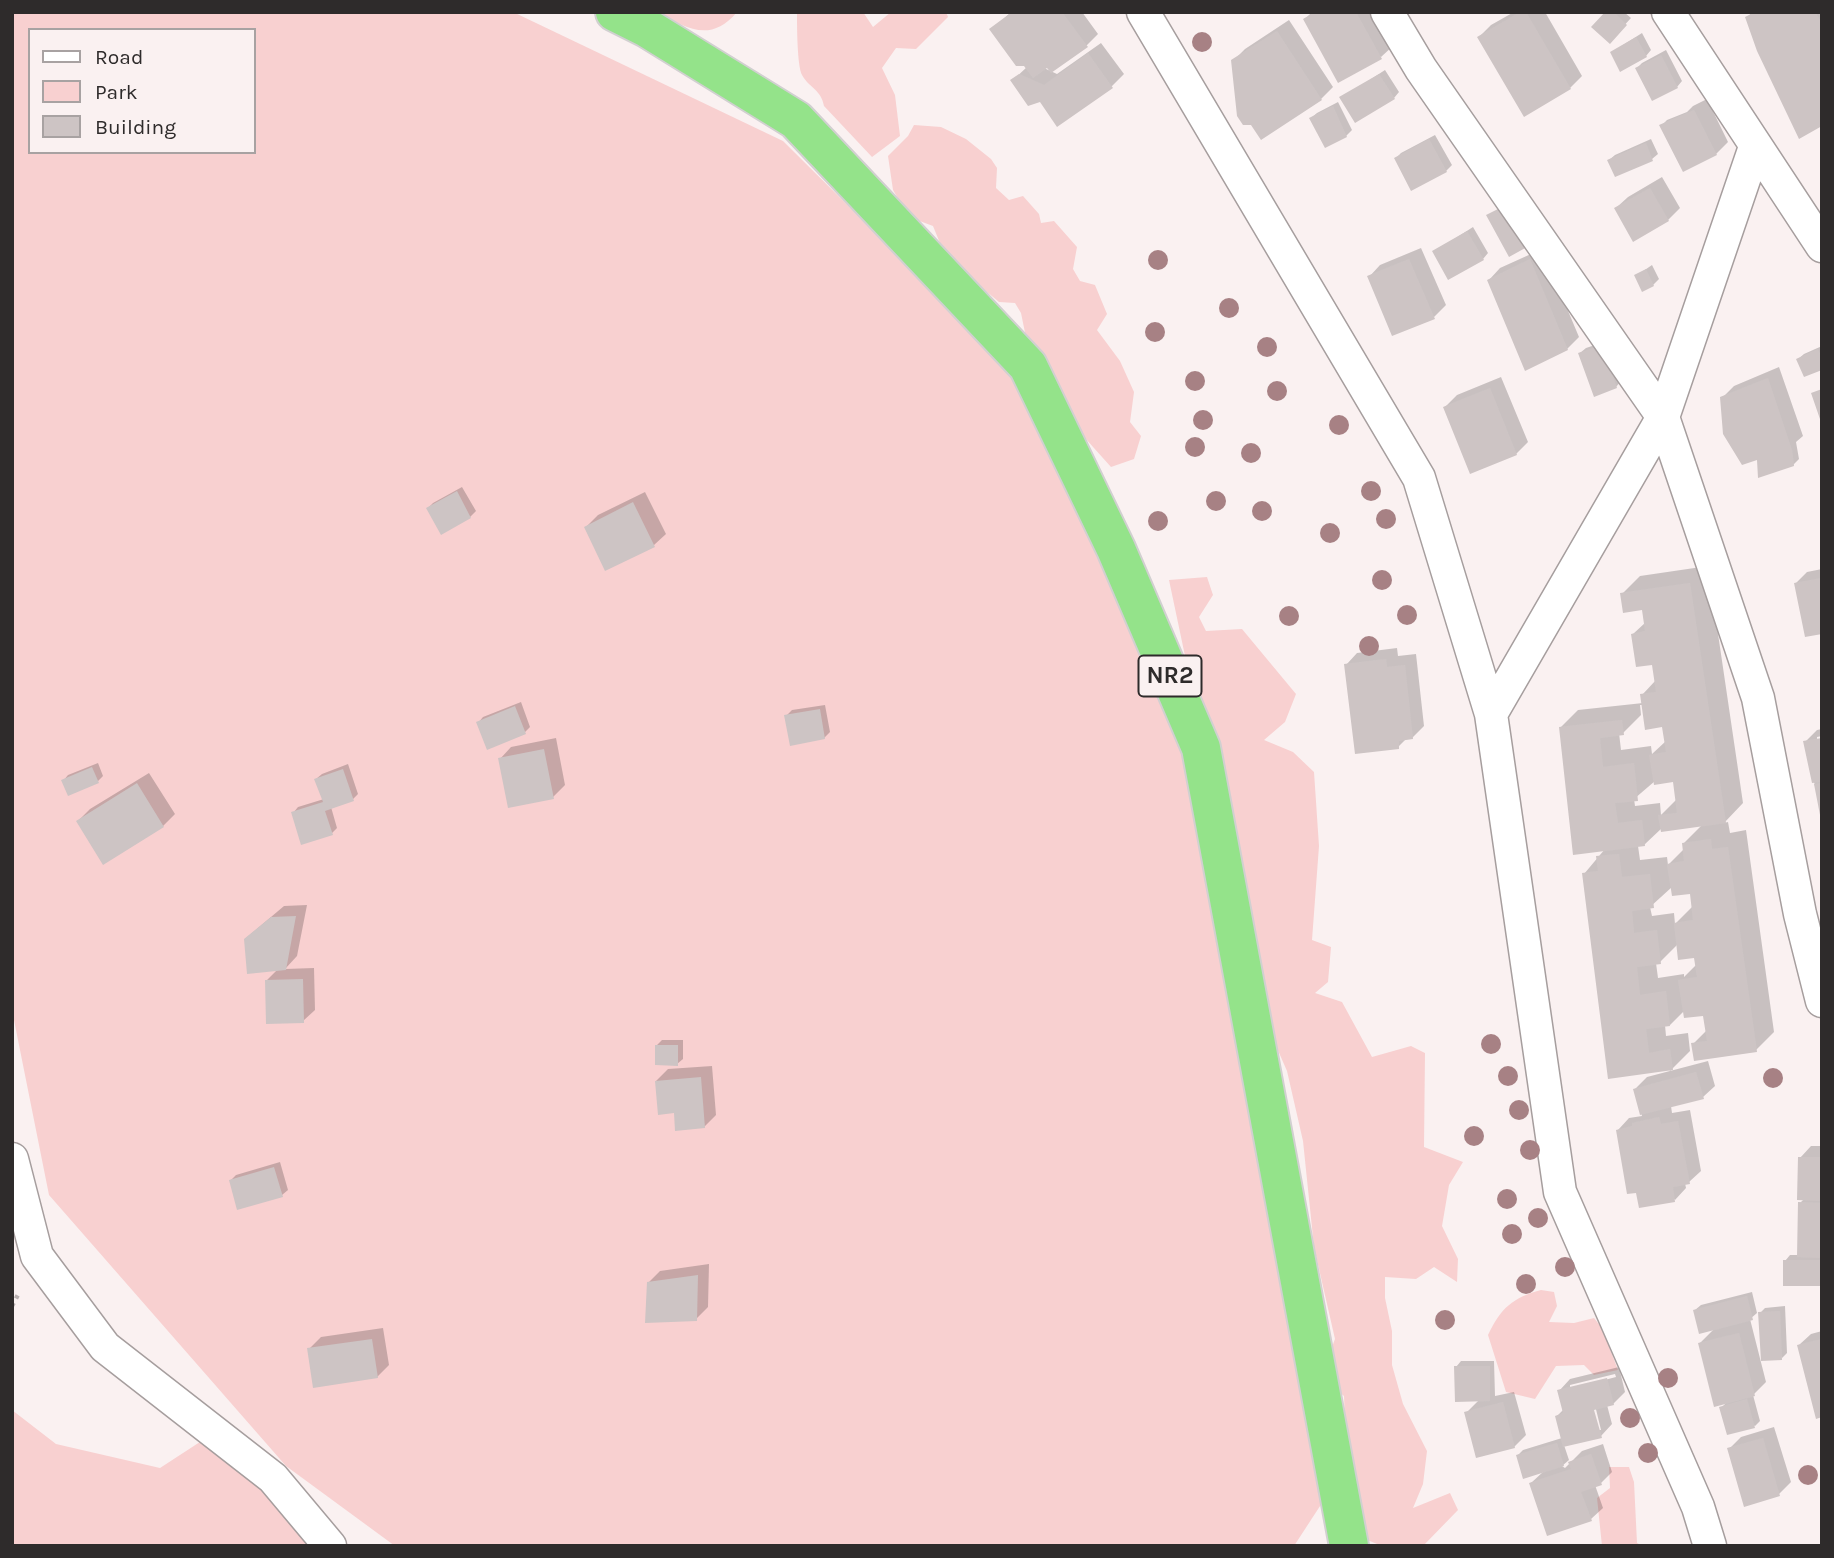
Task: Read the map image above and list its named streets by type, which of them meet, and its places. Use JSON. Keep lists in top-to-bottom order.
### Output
{
  "streets": {
    "highway": ["NR2"]
  },
  "legend": ["Road", "Park", "Building"]
}
